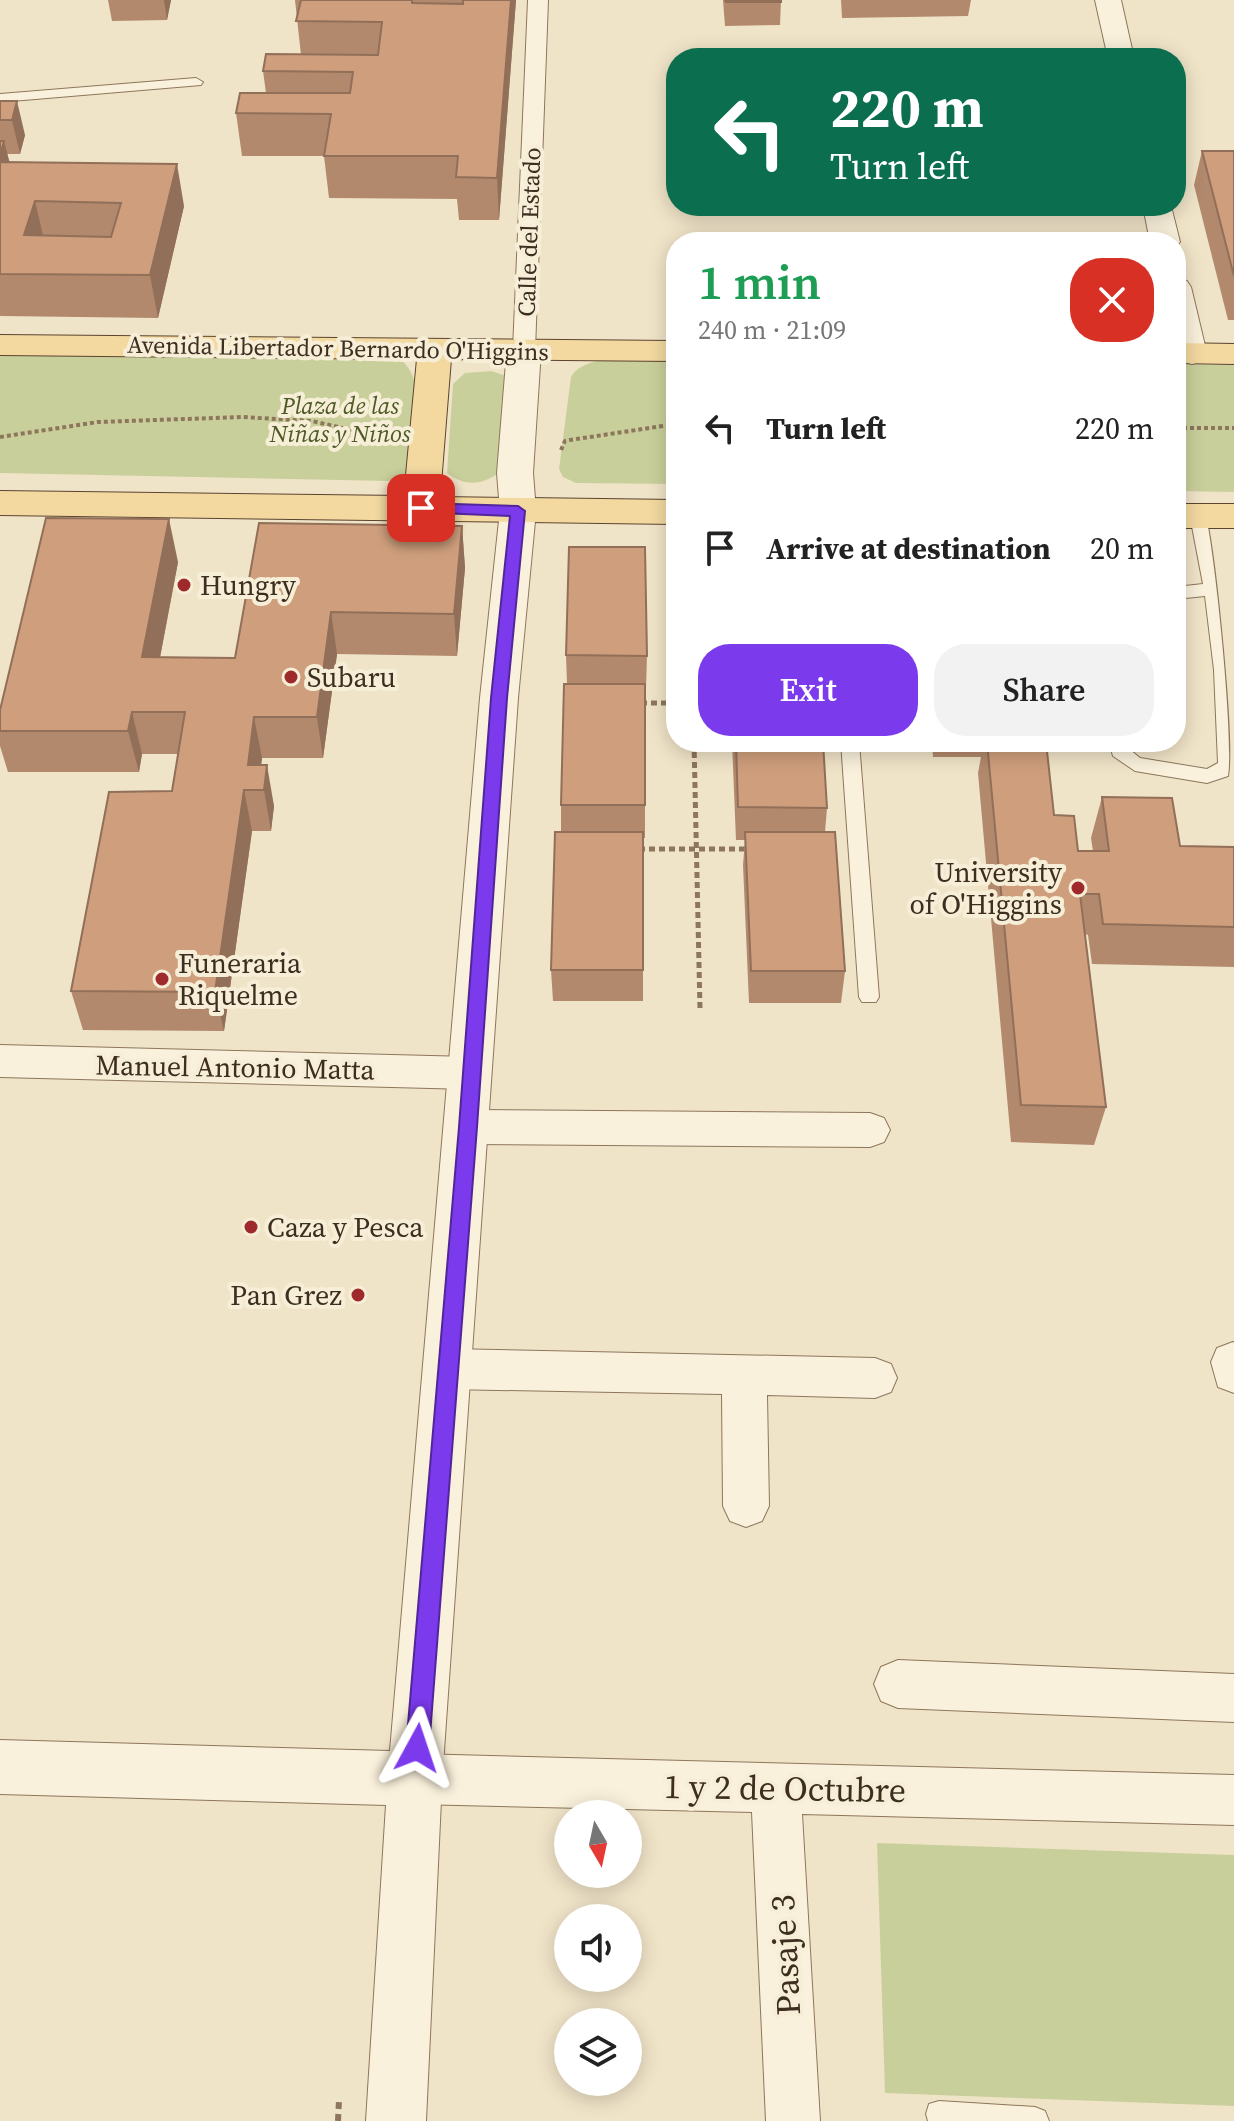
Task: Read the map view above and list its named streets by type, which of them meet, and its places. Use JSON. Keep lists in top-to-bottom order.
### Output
{
  "streets": {
    "main road": ["Avenida Libertador Bernardo O'Higgins"],
    "street": [
      "Calle del Estado",
      "Manuel Antonio Matta",
      "1 y 2 de Octubre",
      "Pasaje 3"
    ]
  },
  "crossings": [
    ["Calle del Estado", "Avenida Libertador Bernardo O'Higgins"],
    ["Calle del Estado", "Manuel Antonio Matta"],
    ["Calle del Estado", "1 y 2 de Octubre"],
    ["1 y 2 de Octubre", "Pasaje 3"]
  ],
  "parks": ["Plaza de las Niñas y Niños"],
  "places": [
    "Hungry",
    "Subaru",
    "University of O'Higgins",
    "Funeraria Riquelme",
    "Caza y Pesca",
    "Pan Grez"
  ],
  "north": "bottom",
  "page": {
    "turn": ["220 m", "Turn left"],
    "heading": ["1 min", "240 m · 21:09"],
    "list": [
      {
        "name": "Turn left",
        "value": "220 m"
      },
      {
        "name": "Arrive at destination",
        "value": "20 m"
      }
    ],
    "buttons": ["Exit", "Share"]
  }
}
